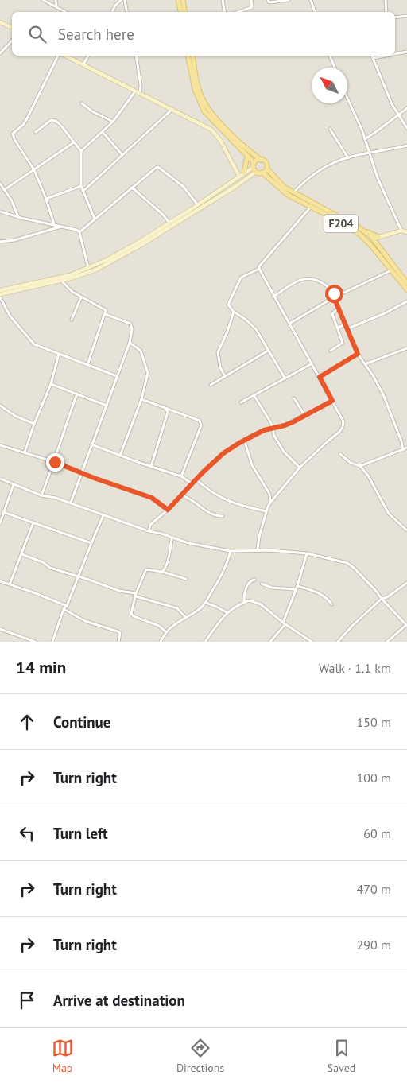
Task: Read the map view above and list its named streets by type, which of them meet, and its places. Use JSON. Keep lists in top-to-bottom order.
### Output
{
  "streets": {
    "main road": ["F204"]
  },
  "north": "top left",
  "page": {
    "search": "Search here",
    "heading": ["14 min", "Walk · 1.1 km"],
    "list": [
      ["Continue", "150 m"],
      ["Turn right", "100 m"],
      ["Turn left", "60 m"],
      ["Turn right", "470 m"],
      ["Turn right", "290 m"],
      "Arrive at destination"
    ],
    "nav": ["Map", "Directions", "Saved"]
  }
}
